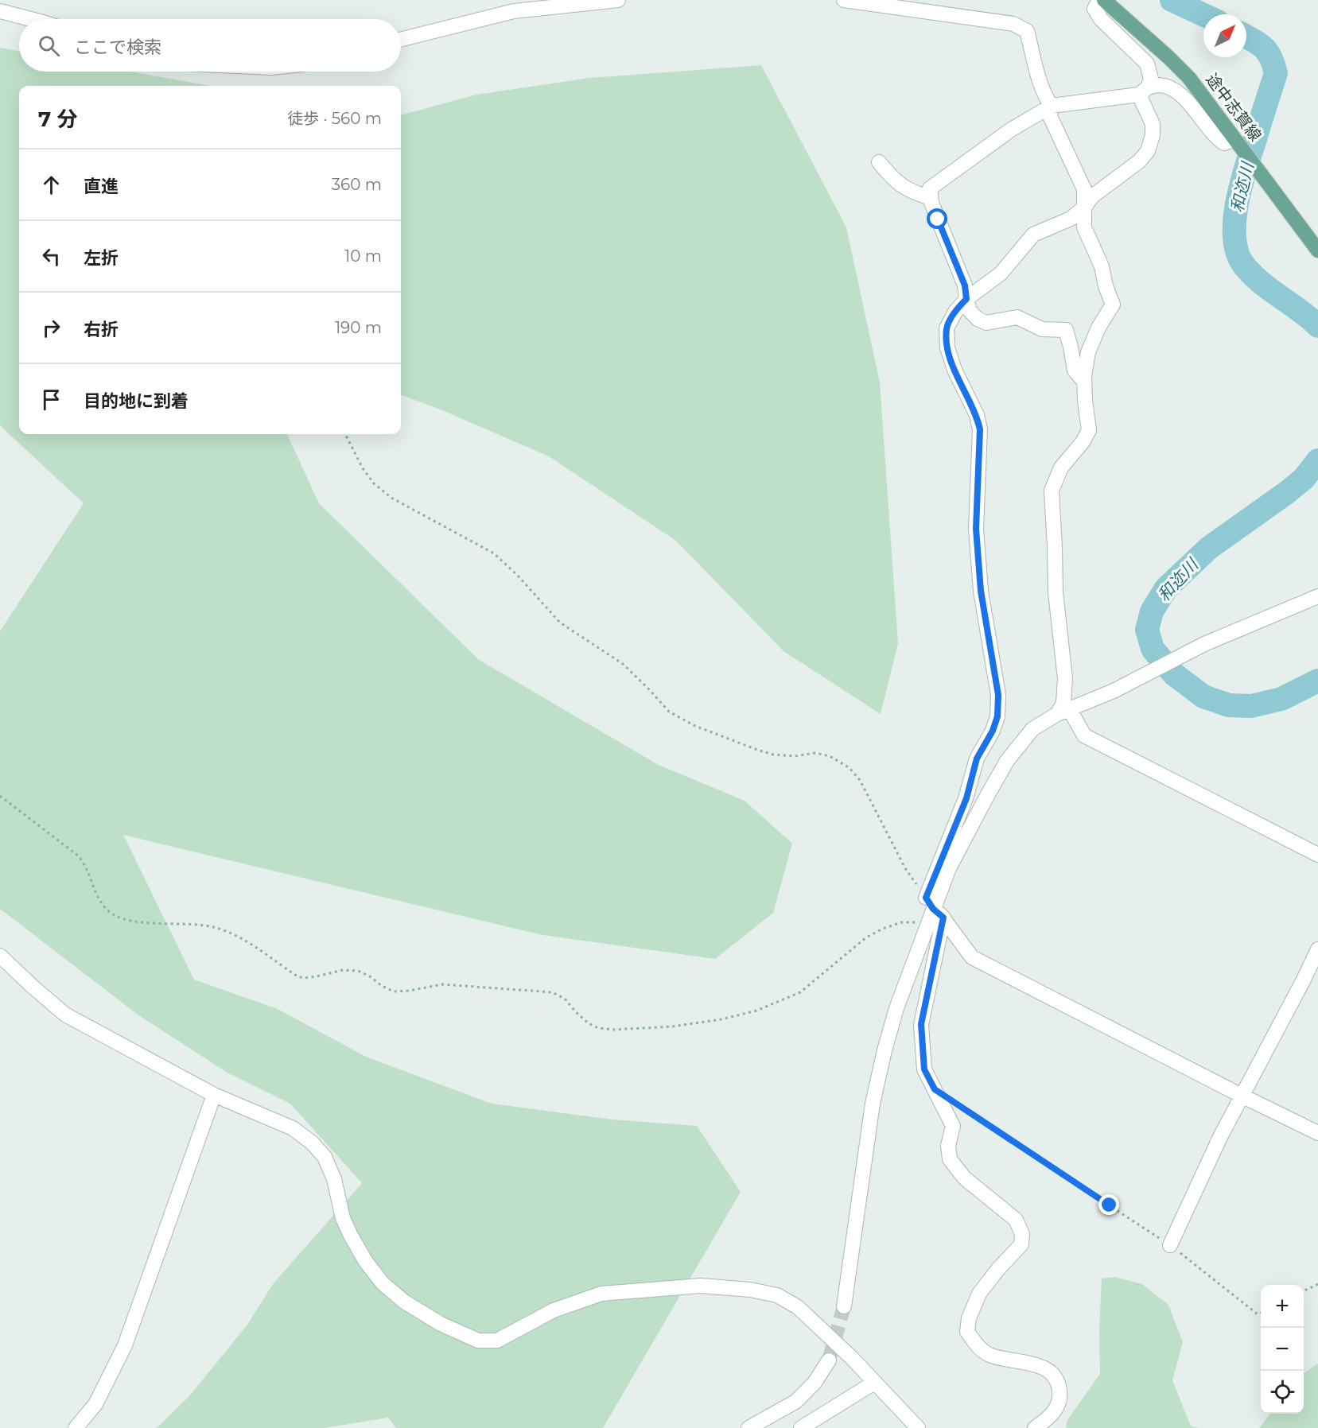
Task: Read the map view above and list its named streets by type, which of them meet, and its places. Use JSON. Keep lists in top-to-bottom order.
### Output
{
  "streets": {
    "main road": ["途中志賀線"]
  },
  "water": ["和迩川"],
  "north": "top right",
  "page": {
    "search": "ここで検索",
    "heading": ["7 分", "徒歩 · 560 m"],
    "list": [
      ["直進", "360 m"],
      ["左折", "10 m"],
      ["右折", "190 m"],
      "目的地に到着"
    ],
    "map_buttons": ["+", "−"]
  }
}
